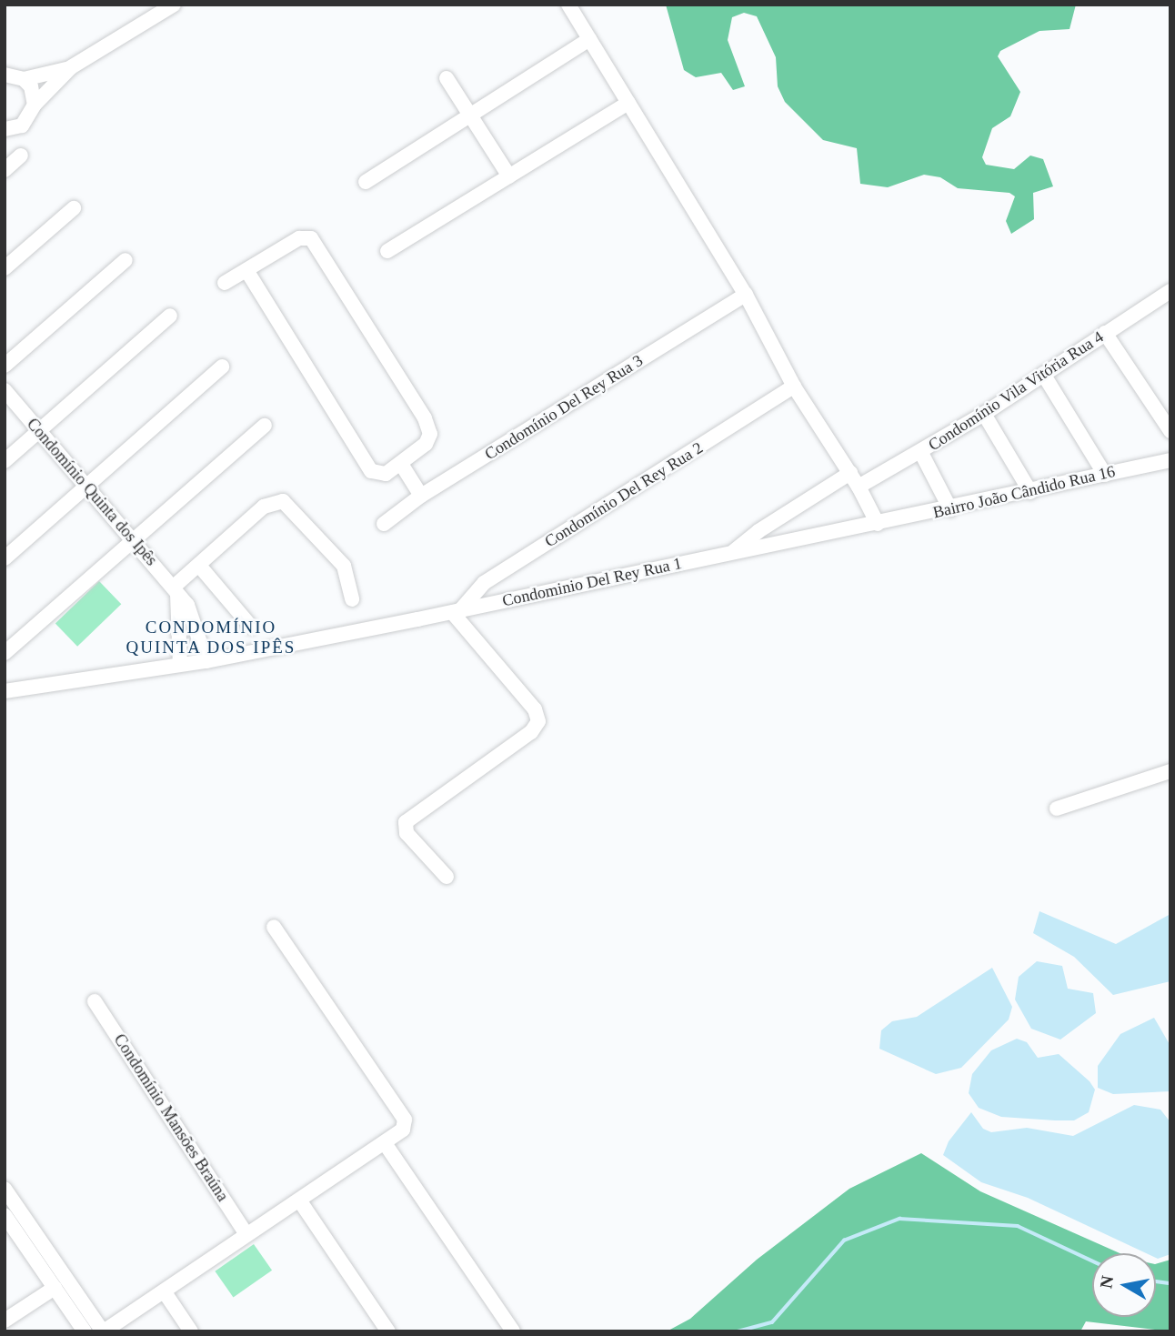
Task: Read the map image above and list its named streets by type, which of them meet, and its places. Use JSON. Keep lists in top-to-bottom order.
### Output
{
  "streets": {
    "street": [
      "Condomínio Vila Vitória Rua 4",
      "Condomínio Del Rey Rua 3",
      "Condomínio Quinta dos Ipês",
      "Bairro João Cândido Rua 16",
      "Condomínio Del Rey Rua 2",
      "Condominio Del Rey Rua 1",
      "Condomínio Mansões Braúna"
    ]
  },
  "crossings": [
    ["Condomínio Quinta dos Ipês", "Condominio Del Rey Rua 1"],
    ["Bairro João Cândido Rua 16", "Condominio Del Rey Rua 1"],
    ["Condomínio Del Rey Rua 2", "Condominio Del Rey Rua 1"]
  ],
  "districts": ["CONDOMÍNIO QUINTA DOS IPÊS"],
  "north": "left"
}
